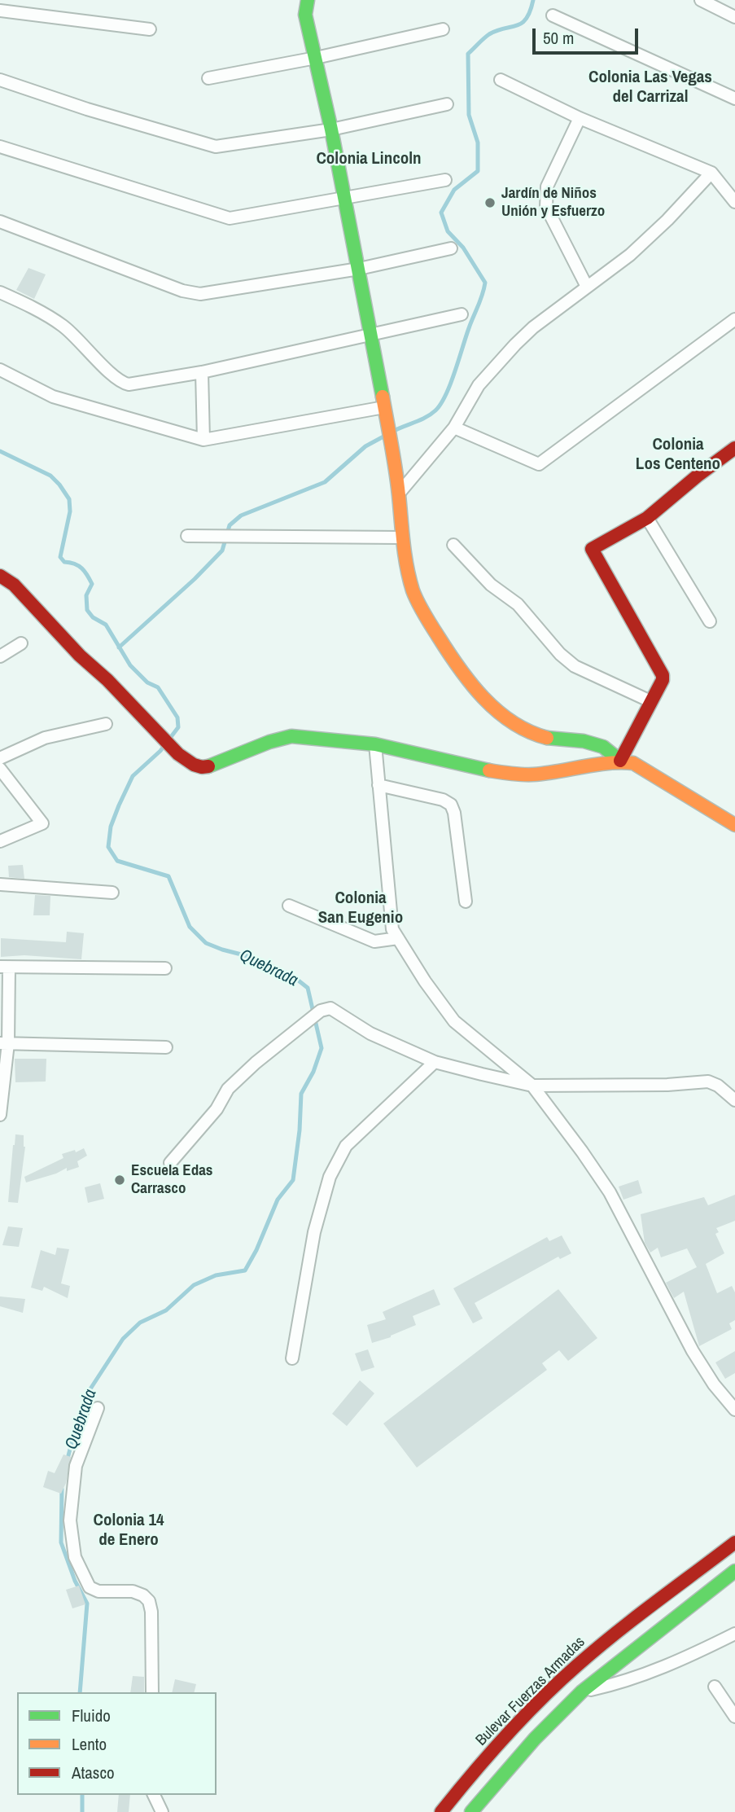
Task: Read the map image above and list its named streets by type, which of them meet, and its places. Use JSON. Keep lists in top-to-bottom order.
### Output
{
  "streets": {
    "main road": ["Bulevar Fuerzas Armadas"]
  },
  "districts": [
    "Colonia Las Vegas del Carrizal",
    "Colonia Lincoln",
    "Colonia Los Centeno",
    "Colonia San Eugenio",
    "Colonia 14 de Enero"
  ],
  "water": ["Quebrada"],
  "places": ["Jardín de Niños Unión y Esfuerzo", "Escuela Edas Carrasco"],
  "legend": ["Fluido", "Lento", "Atasco"],
  "scale_bar": "50 m"
}
